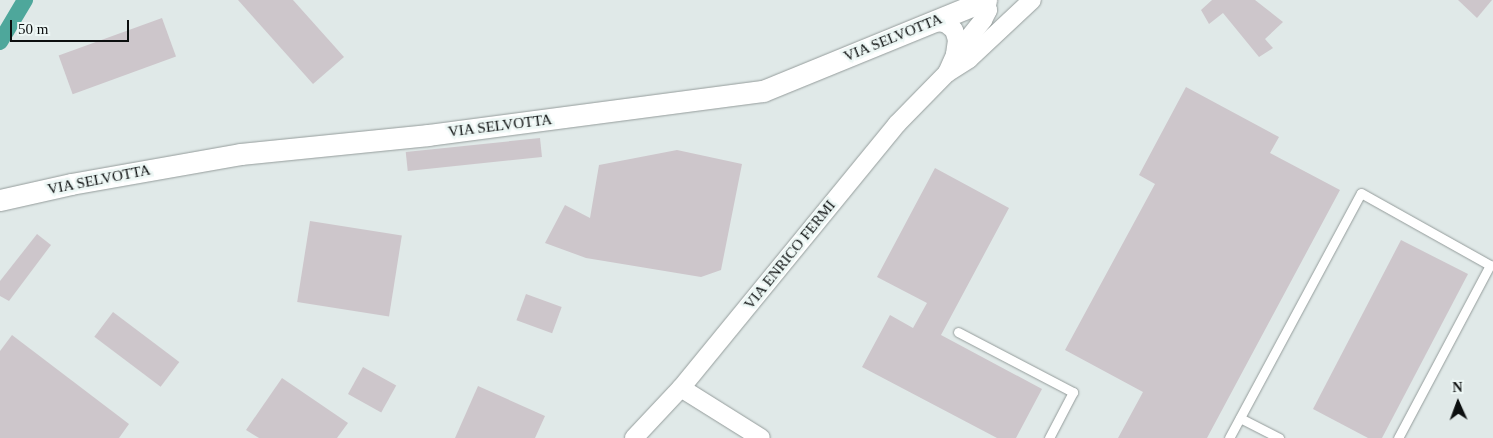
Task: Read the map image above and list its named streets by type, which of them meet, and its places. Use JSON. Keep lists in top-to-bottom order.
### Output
{
  "streets": {
    "street": ["VIA SELVOTTA", "VIA ENRICO FERMI"]
  },
  "crossings": [
    ["VIA SELVOTTA", "VIA ENRICO FERMI"]
  ],
  "scale_bar": "50 m",
  "north": "top"
}
